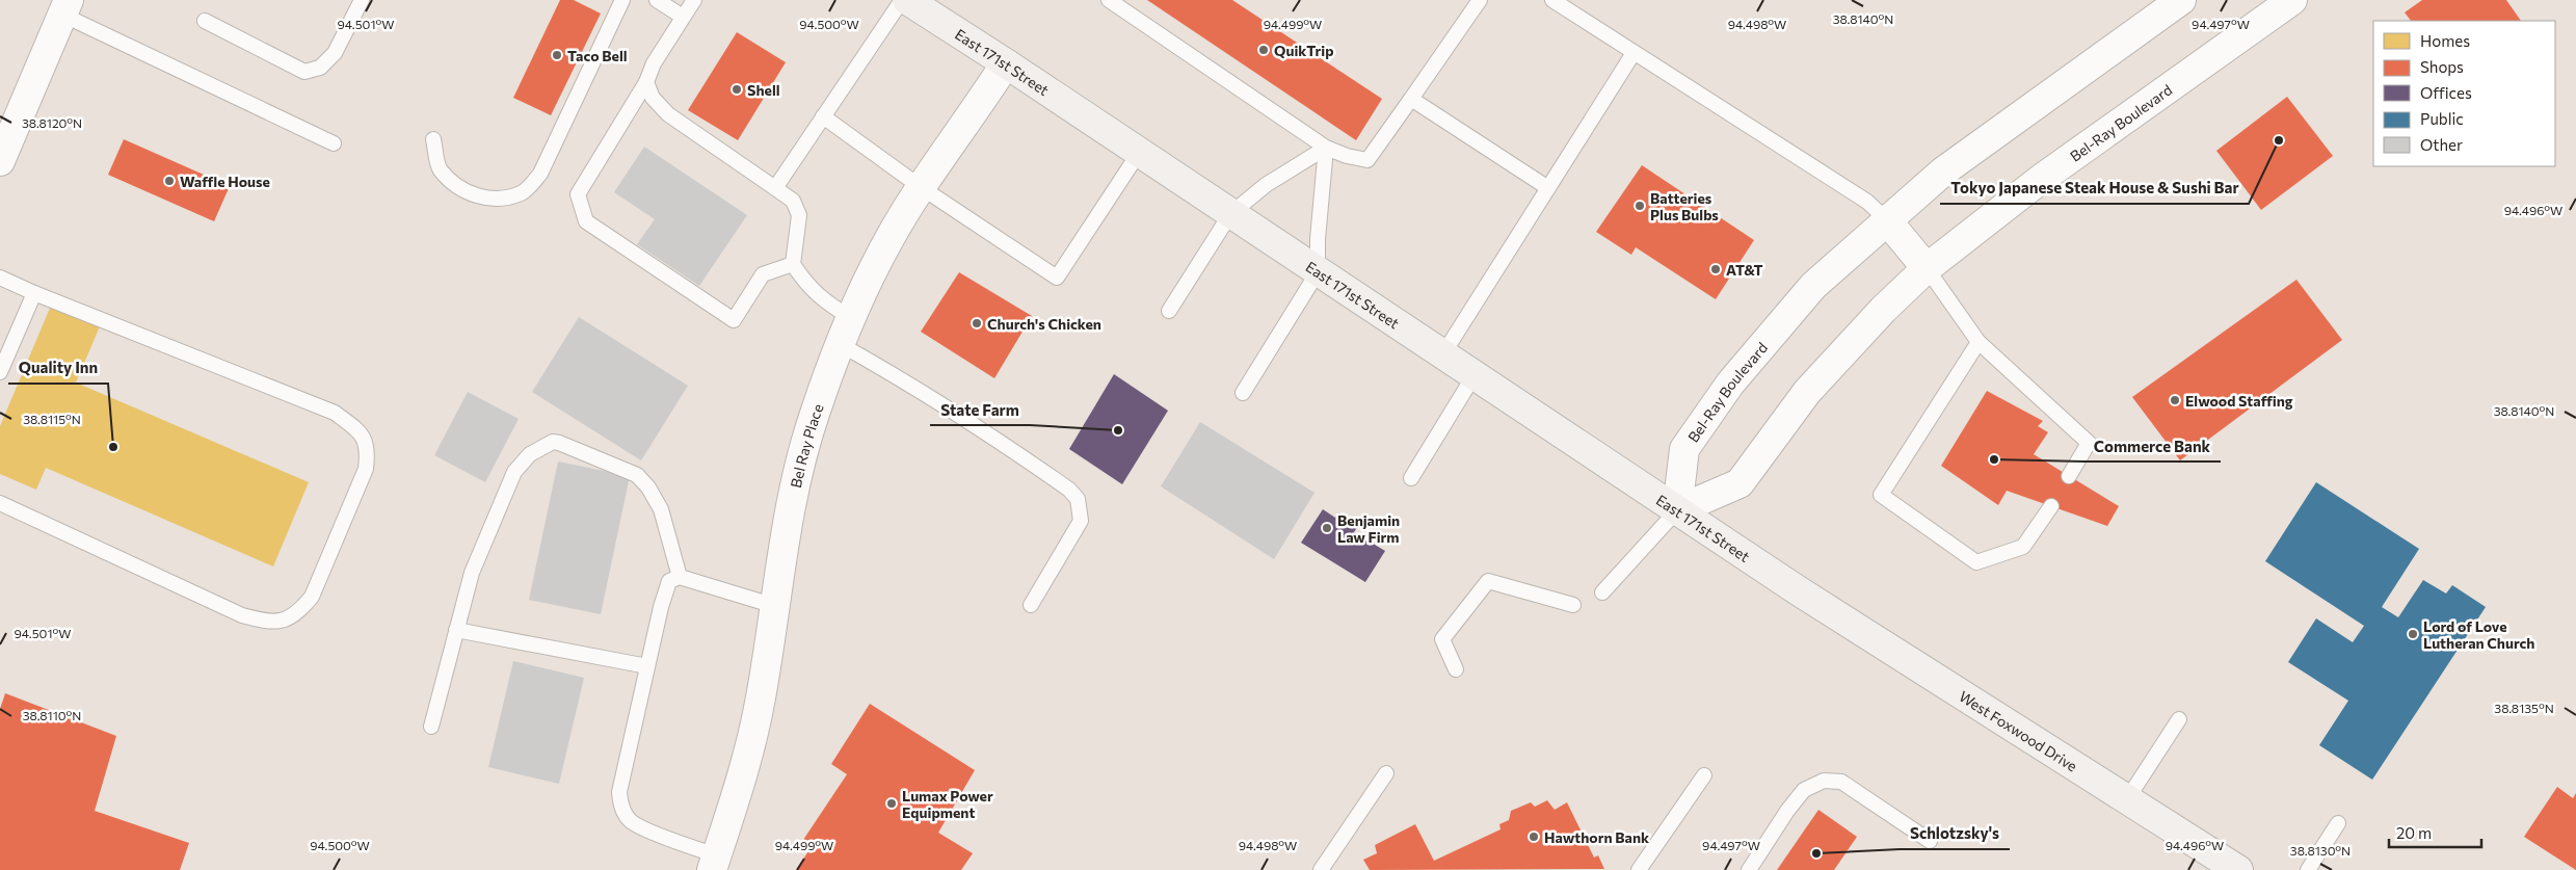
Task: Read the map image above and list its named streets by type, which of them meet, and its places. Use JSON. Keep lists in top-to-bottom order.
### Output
{
  "streets": {
    "main road": ["East 171st Street", "West Foxwood Drive"],
    "street": ["Bel-Ray Boulevard", "Bel Ray Place"]
  },
  "crossings": [
    ["East 171st Street", "Bel-Ray Boulevard"],
    ["East 171st Street", "Bel Ray Place"],
    ["East 171st Street", "West Foxwood Drive"]
  ],
  "places": [
    "QuikTrip",
    "Taco Bell",
    "Shell",
    "Tokyo Japanese Steak House & Sushi Bar",
    "Waffle House",
    "Batteries Plus Bulbs",
    "AT&T",
    "Church's Chicken",
    "Elwood Staffing",
    "State Farm",
    "Quality Inn",
    "Commerce Bank",
    "Benjamin Law Firm",
    "Lord of Love Lutheran Church",
    "Lumax Power Equipment",
    "Hawthorn Bank",
    "Schlotzsky's"
  ],
  "legend": [
    "Homes",
    "Shops",
    "Offices",
    "Public",
    "Other"
  ],
  "scale_bar": "20 m",
  "coordinates": [
    "38.8140°N",
    "94.501°W",
    "94.500°W",
    "94.499°W",
    "94.498°W",
    "94.497°W",
    "38.8120°N",
    "94.496°W",
    "38.8115°N",
    "38.8135°N",
    "38.8110°N",
    "38.8130°N"
  ]
}
